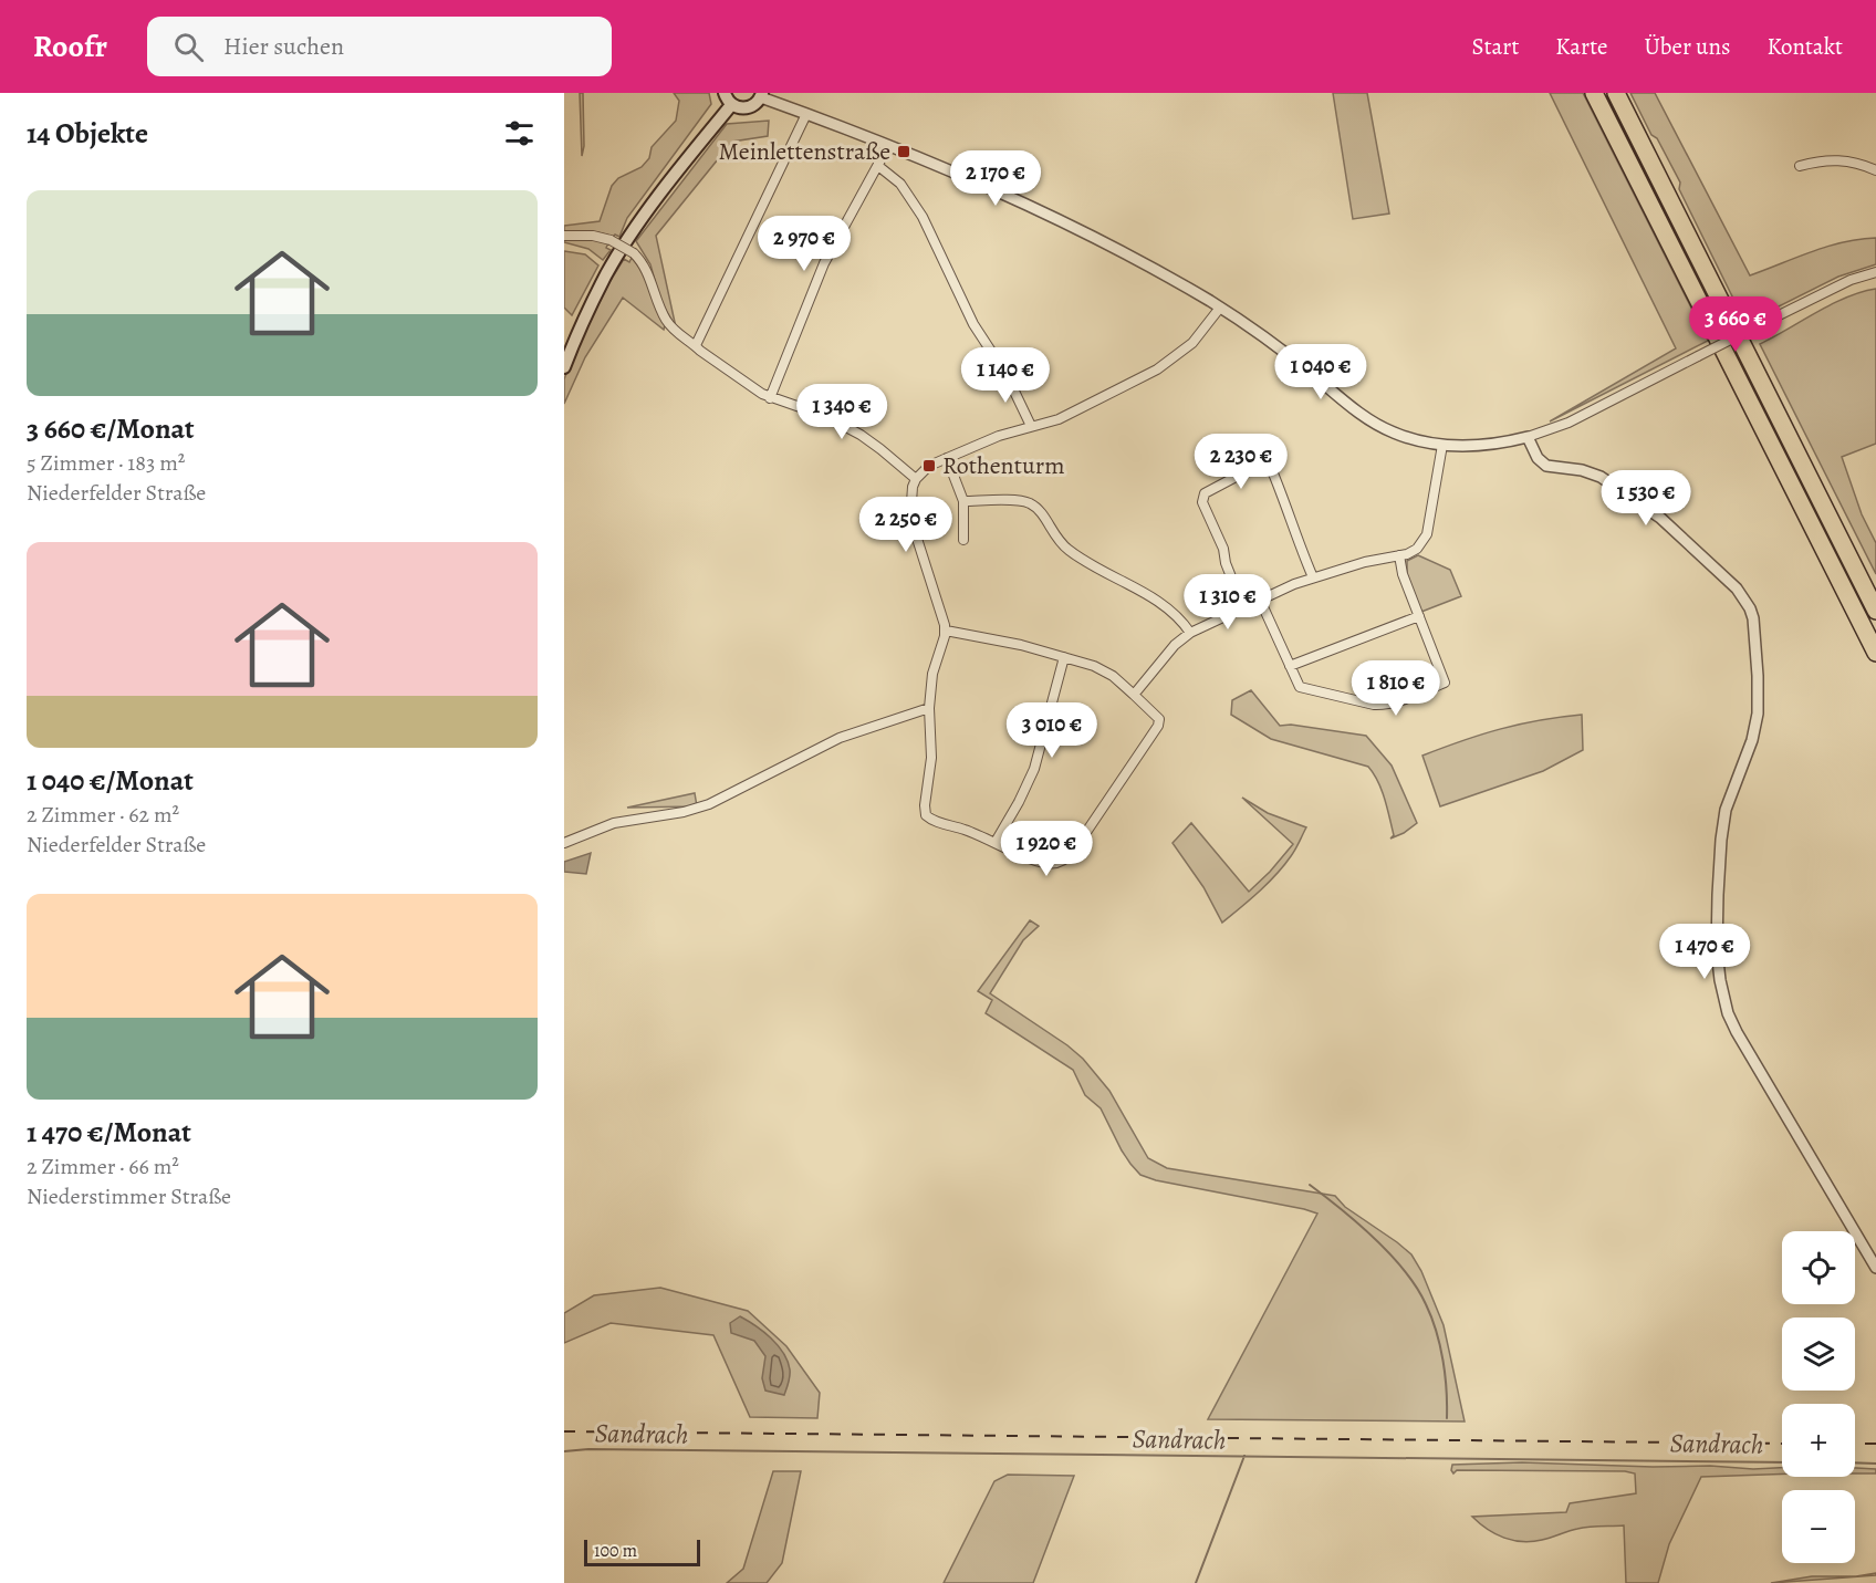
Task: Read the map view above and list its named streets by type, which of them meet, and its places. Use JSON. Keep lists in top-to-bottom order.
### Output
{
  "water": ["Sandrach"],
  "places": {
    "transit": ["Meinlettenstraße", "Rothenturm"]
  },
  "scale_bar": "100 m",
  "page": {
    "header": "Roofr",
    "search": "Hier suchen",
    "nav": [
      "Start",
      "Karte",
      "Über uns",
      "Kontakt"
    ],
    "heading": "14 Objekte",
    "price": [
      "2 170 €",
      "2 970 €",
      "3 660 €",
      "1 040 €",
      "1 140 €",
      "1 340 €",
      "2 230 €",
      "1 530 €",
      "2 250 €",
      "1 310 €",
      "1 810 €",
      "3 010 €",
      "1 920 €",
      "1 470 €"
    ],
    "list": [
      {
        "name": "3 660 €/Monat",
        "note": "5 Zimmer · 183 m² · Niederfelder Straße"
      },
      {
        "name": "1 040 €/Monat",
        "note": "2 Zimmer · 62 m² · Niederfelder Straße"
      },
      {
        "name": "1 470 €/Monat",
        "note": "2 Zimmer · 66 m² · Niederstimmer Straße"
      }
    ],
    "map_buttons": ["+", "−"],
    "scale": "100 m"
  }
}
